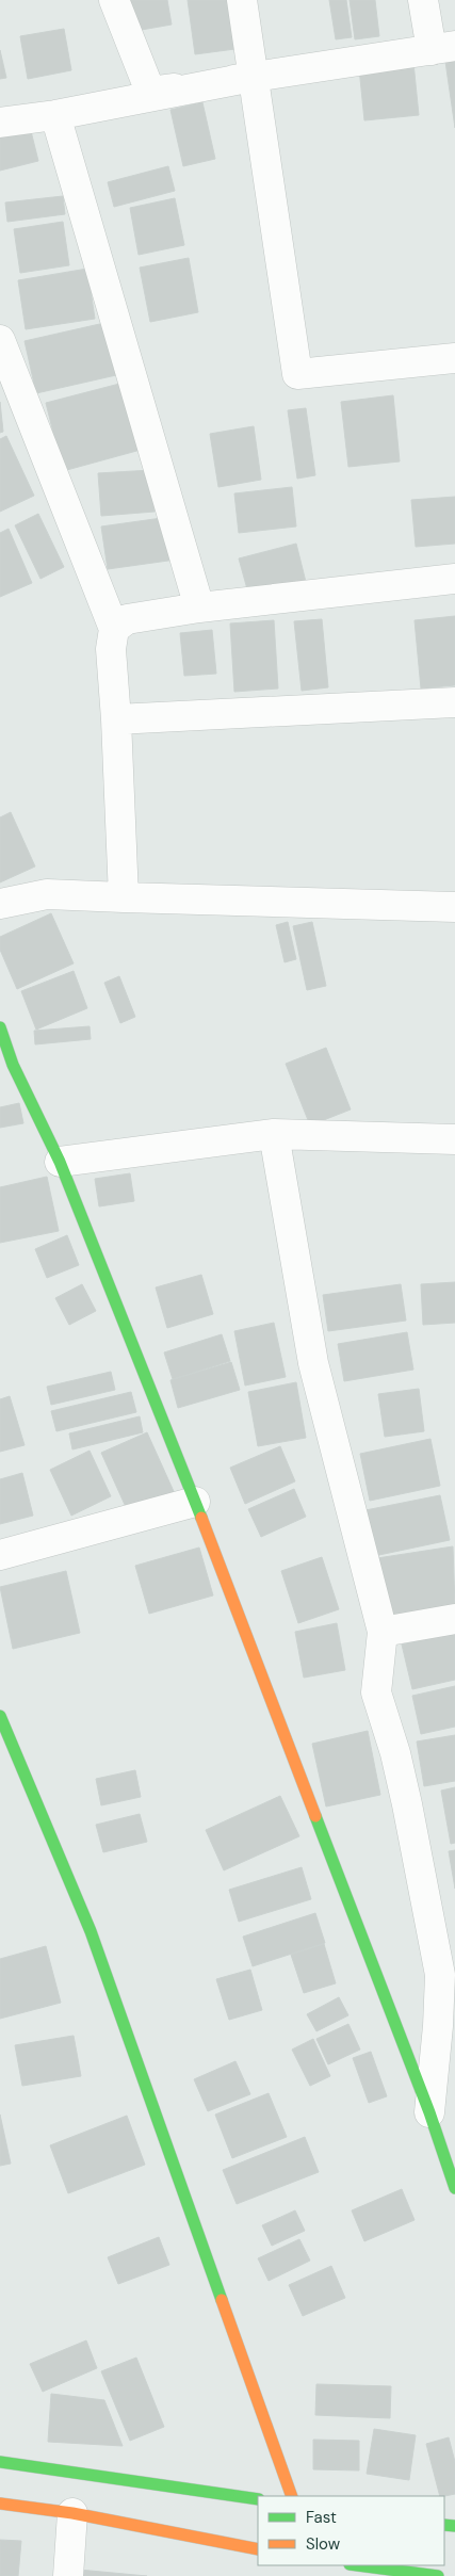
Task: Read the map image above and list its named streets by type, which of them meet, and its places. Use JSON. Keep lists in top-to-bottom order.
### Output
{
  "legend": ["Fast", "Slow"]
}
